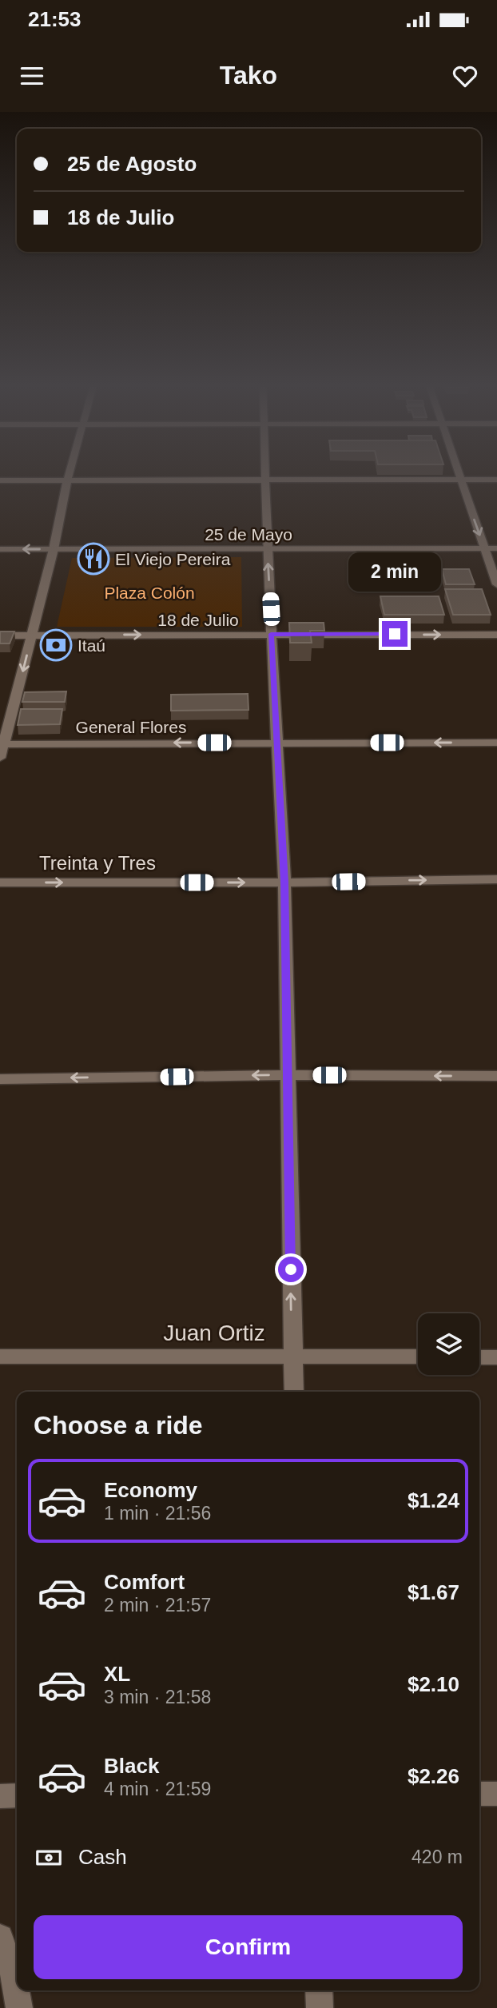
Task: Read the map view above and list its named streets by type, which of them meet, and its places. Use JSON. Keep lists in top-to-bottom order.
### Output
{
  "streets": {
    "street": [
      "25 de Mayo",
      "18 de Julio",
      "General Flores",
      "Treinta y Tres",
      "Juan Ortiz"
    ]
  },
  "one_way": ["18 de Julio", "General Flores", "Treinta y Tres"],
  "parks": ["Plaza Colón"],
  "places": {
    "restaurant": ["El Viejo Pereira"],
    "bank": ["Itaú"]
  },
  "page": {
    "status": "21:53",
    "header": "Tako",
    "banner": ["25 de Agosto", "18 de Julio"],
    "bubble": "2 min",
    "heading": "Choose a ride",
    "list": [
      {
        "name": "Economy",
        "note": "1 min · 21:56",
        "value": "$1.24"
      },
      {
        "name": "Comfort",
        "note": "2 min · 21:57",
        "value": "$1.67"
      },
      {
        "name": "XL",
        "note": "3 min · 21:58",
        "value": "$2.10"
      },
      {
        "name": "Black",
        "note": "4 min · 21:59",
        "value": "$2.26"
      }
    ],
    "pay": ["Cash", "420 m"],
    "buttons": "Confirm"
  }
}
